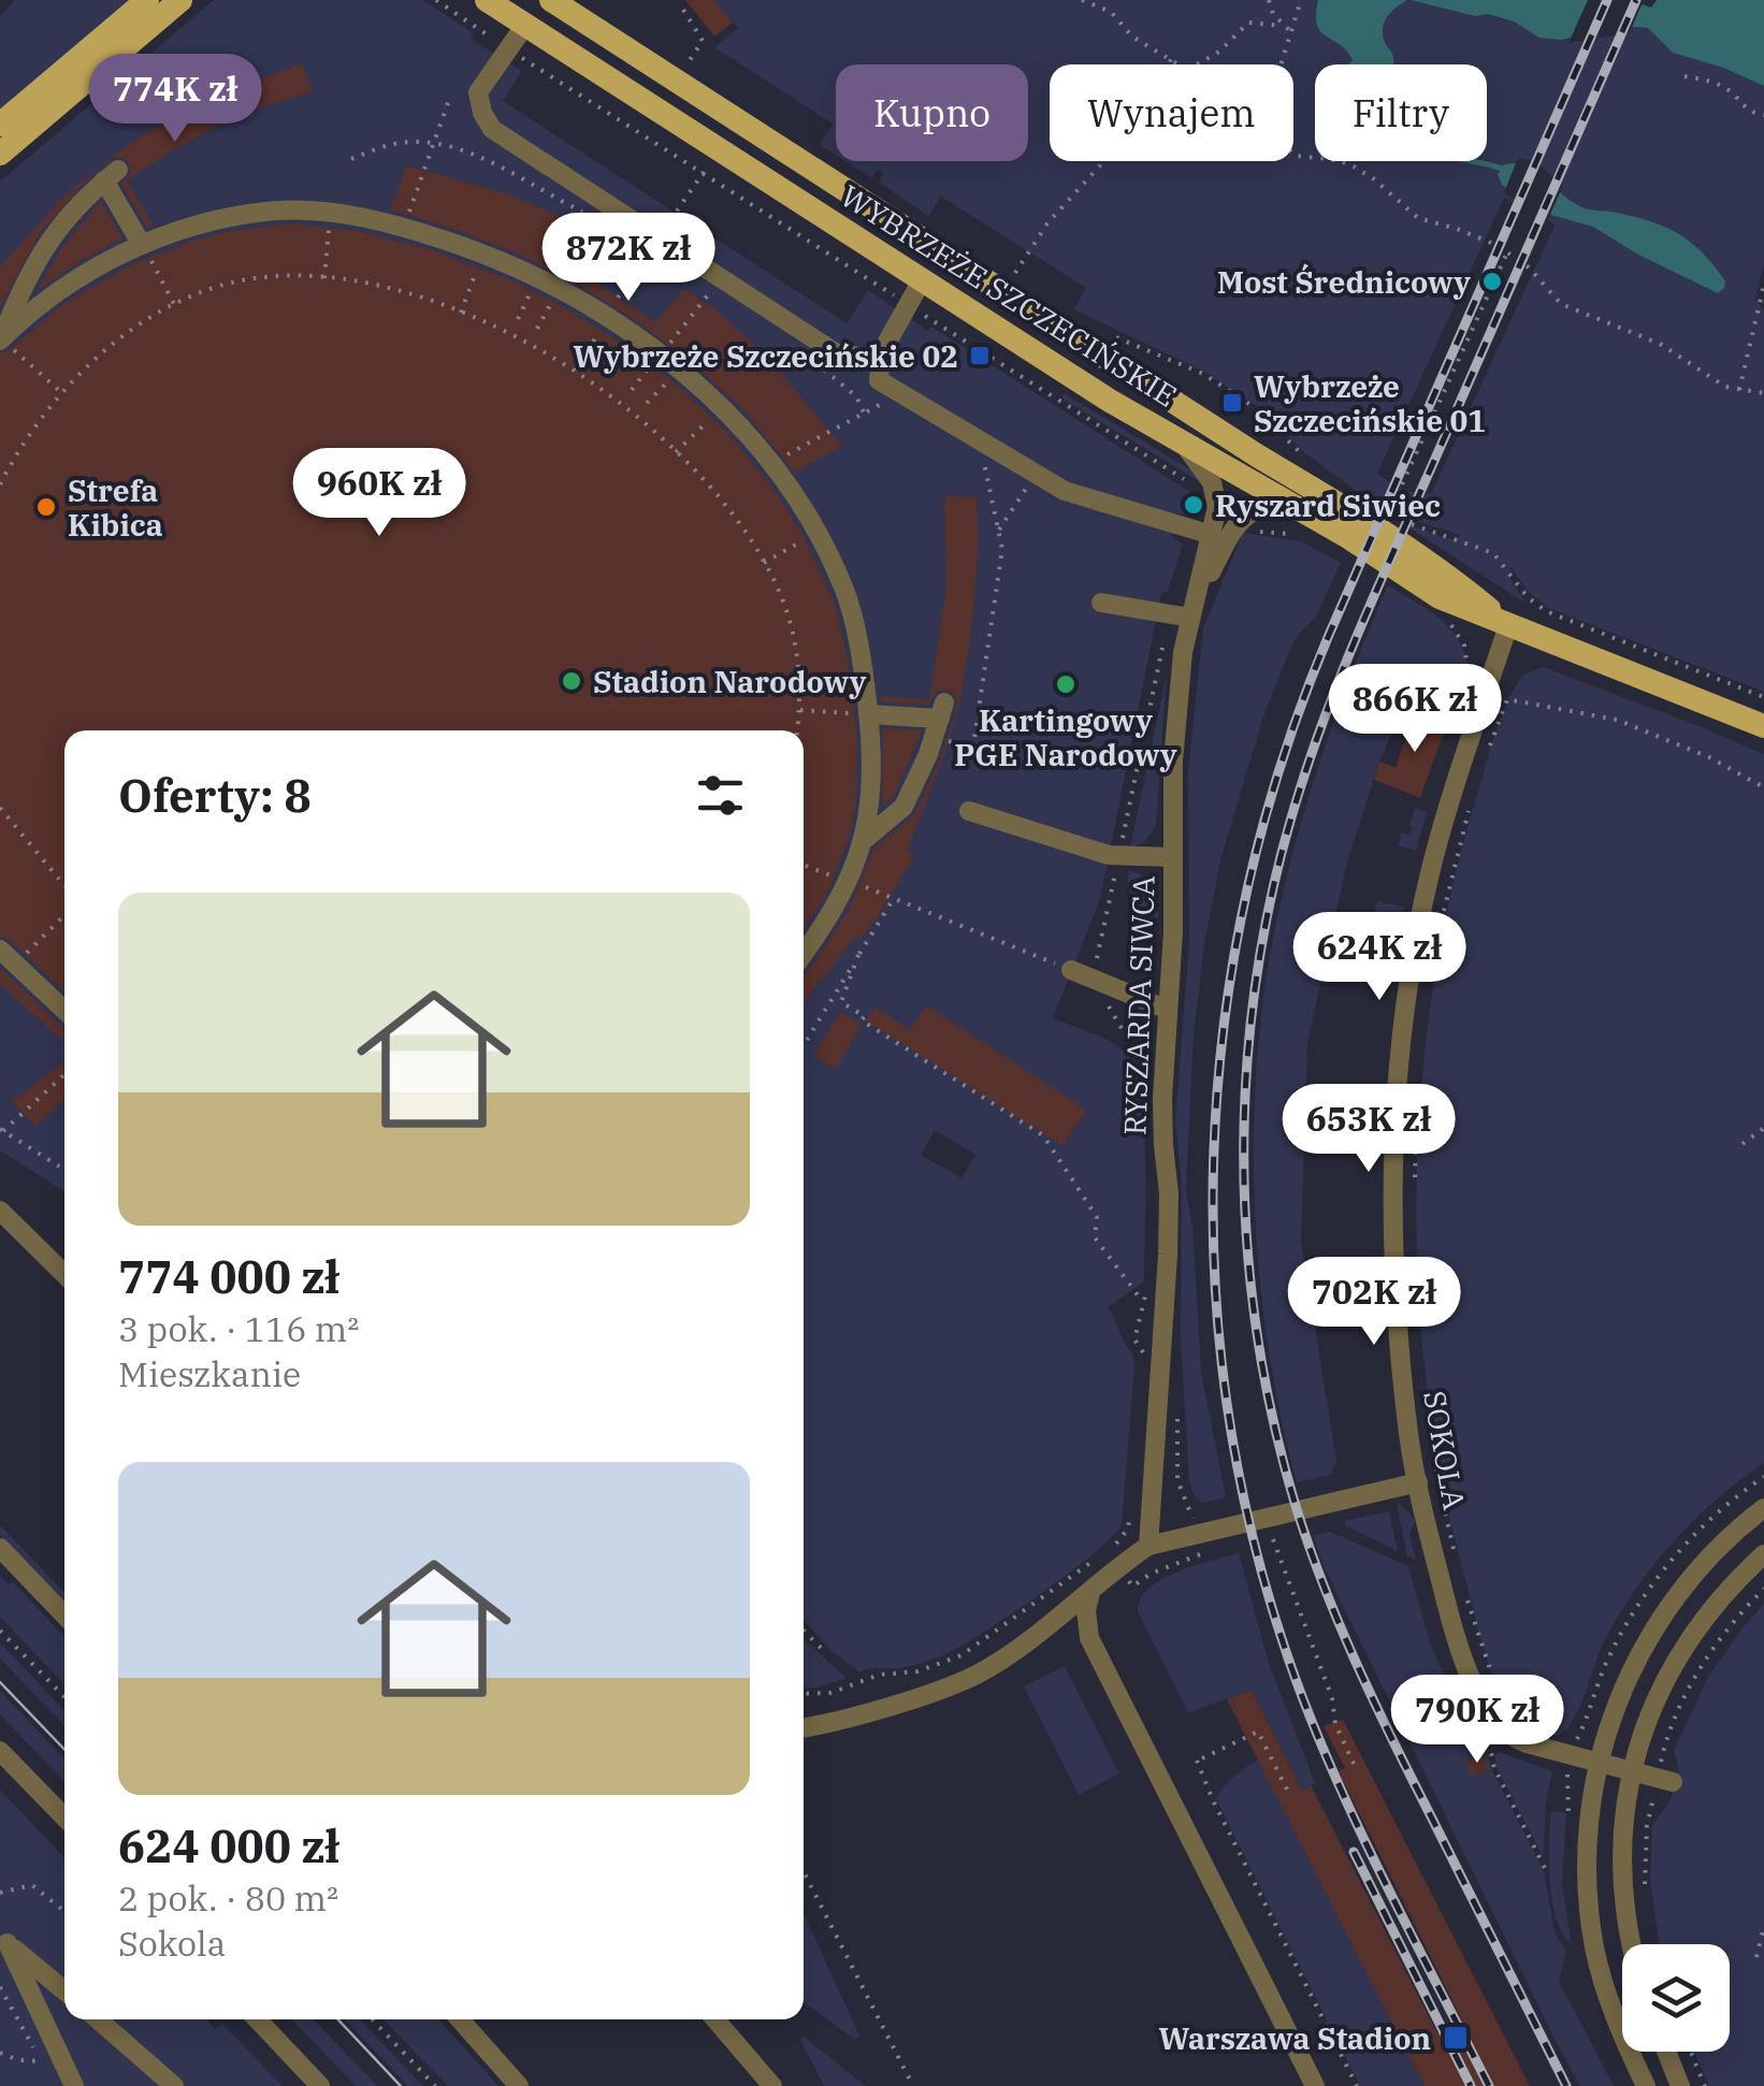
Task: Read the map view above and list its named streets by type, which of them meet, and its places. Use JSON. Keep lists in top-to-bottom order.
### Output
{
  "streets": {
    "main road": ["WYBRZEŻE SZCZECIŃSKIE"],
    "street": ["RYSZARDA SIWCA", "SOKOLA"]
  },
  "crossings": [
    ["WYBRZEŻE SZCZECIŃSKIE", "RYSZARDA SIWCA"],
    ["WYBRZEŻE SZCZECIŃSKIE", "SOKOLA"]
  ],
  "places": {
    "other": [
      "Most Średnicowy",
      "Ryszard Siwiec",
      "Strefa Kibica",
      "Stadion Narodowy",
      "Kartingowy PGE Narodowy"
    ],
    "transit": ["Wybrzeże Szczecińskie 02", "Wybrzeże Szczecińskie 01", "Warszawa Stadion"]
  },
  "page": {
    "price": [
      "774K zł",
      "872K zł",
      "960K zł",
      "866K zł",
      "624K zł",
      "653K zł",
      "702K zł",
      "790K zł"
    ],
    "chip": ["Kupno", "Wynajem", "Filtry"],
    "heading": "Oferty: 8",
    "list": [
      {
        "name": "774 000 zł",
        "note": "3 pok. · 116 m² · Mieszkanie"
      },
      {
        "name": "624 000 zł",
        "note": "2 pok. · 80 m² · Sokola"
      }
    ]
  }
}
